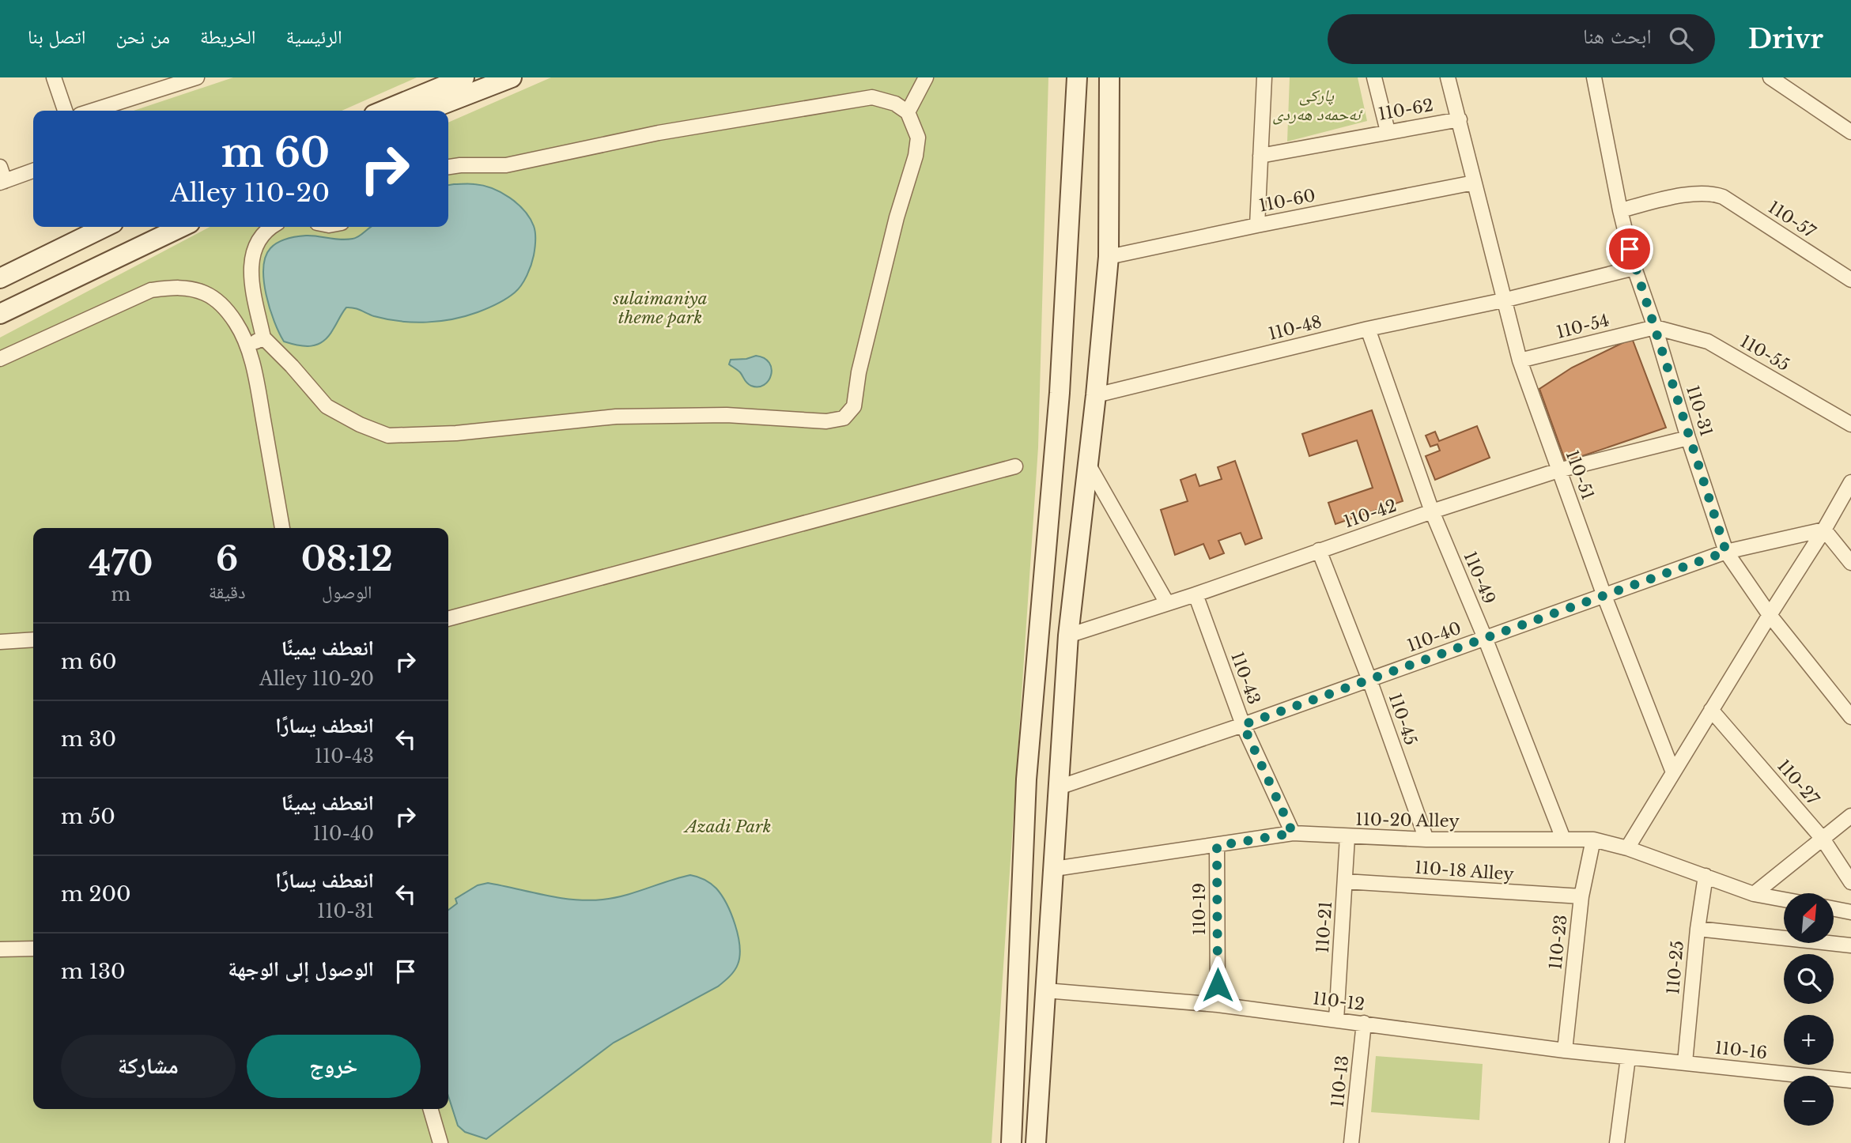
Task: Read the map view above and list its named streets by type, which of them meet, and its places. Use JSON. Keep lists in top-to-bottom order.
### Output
{
  "streets": {
    "street": [
      "110-62",
      "110-60",
      "110-57",
      "110-54",
      "110-48",
      "110-55",
      "110-31",
      "110-51",
      "110-42",
      "110-49",
      "110-40",
      "110-43",
      "110-45",
      "110-27",
      "110-20 Alley",
      "110-18 Alley",
      "110-19",
      "110-21",
      "110-23",
      "110-25",
      "110-12",
      "110-16",
      "110-13"
    ]
  },
  "crossings": [
    ["110-62", "110-51"],
    ["110-60", "110-51"],
    ["110-57", "110-31"],
    ["110-54", "110-55"],
    ["110-54", "110-31"],
    ["110-54", "110-51"],
    ["110-48", "110-31"],
    ["110-48", "110-51"],
    ["110-48", "110-49"],
    ["110-55", "110-31"],
    ["110-31", "110-42"],
    ["110-31", "110-40"],
    ["110-51", "110-42"],
    ["110-51", "110-40"],
    ["110-42", "110-49"],
    ["110-42", "110-43"],
    ["110-42", "110-45"],
    ["110-49", "110-40"],
    ["110-49", "110-20 Alley"],
    ["110-40", "110-43"],
    ["110-40", "110-45"],
    ["110-43", "110-20 Alley"],
    ["110-45", "110-20 Alley"],
    ["110-20 Alley", "110-19"],
    ["110-20 Alley", "110-21"],
    ["110-20 Alley", "110-23"],
    ["110-20 Alley", "110-25"],
    ["110-18 Alley", "110-21"],
    ["110-18 Alley", "110-23"],
    ["110-19", "110-12"],
    ["110-21", "110-12"],
    ["110-23", "110-12"],
    ["110-25", "110-16"],
    ["110-12", "110-16"],
    ["110-12", "110-13"]
  ],
  "parks": ["پارکی ئەحمەد هەردی", "sulaimaniya theme park", "Azadi Park"],
  "north": "top right",
  "page": {
    "header": "Drivr",
    "search": "ابحث هنا",
    "nav": [
      "الرئيسية",
      "الخريطة",
      "من نحن",
      "اتصل بنا"
    ],
    "turn": ["60 m", "110-20 Alley"],
    "eta": [
      "08:12",
      "الوصول",
      "6",
      "دقيقة",
      "470",
      "m"
    ],
    "list": [
      {
        "name": "انعطف يمينًا",
        "note": "110-20 Alley",
        "value": "60 m"
      },
      {
        "name": "انعطف يسارًا",
        "note": "110-43",
        "value": "30 m"
      },
      {
        "name": "انعطف يمينًا",
        "note": "110-40",
        "value": "50 m"
      },
      {
        "name": "انعطف يسارًا",
        "note": "110-31",
        "value": "200 m"
      },
      {
        "name": "الوصول إلى الوجهة",
        "value": "130 m"
      }
    ],
    "map_buttons": ["+", "−"],
    "buttons": ["خروج", "مشاركة"]
  }
}
